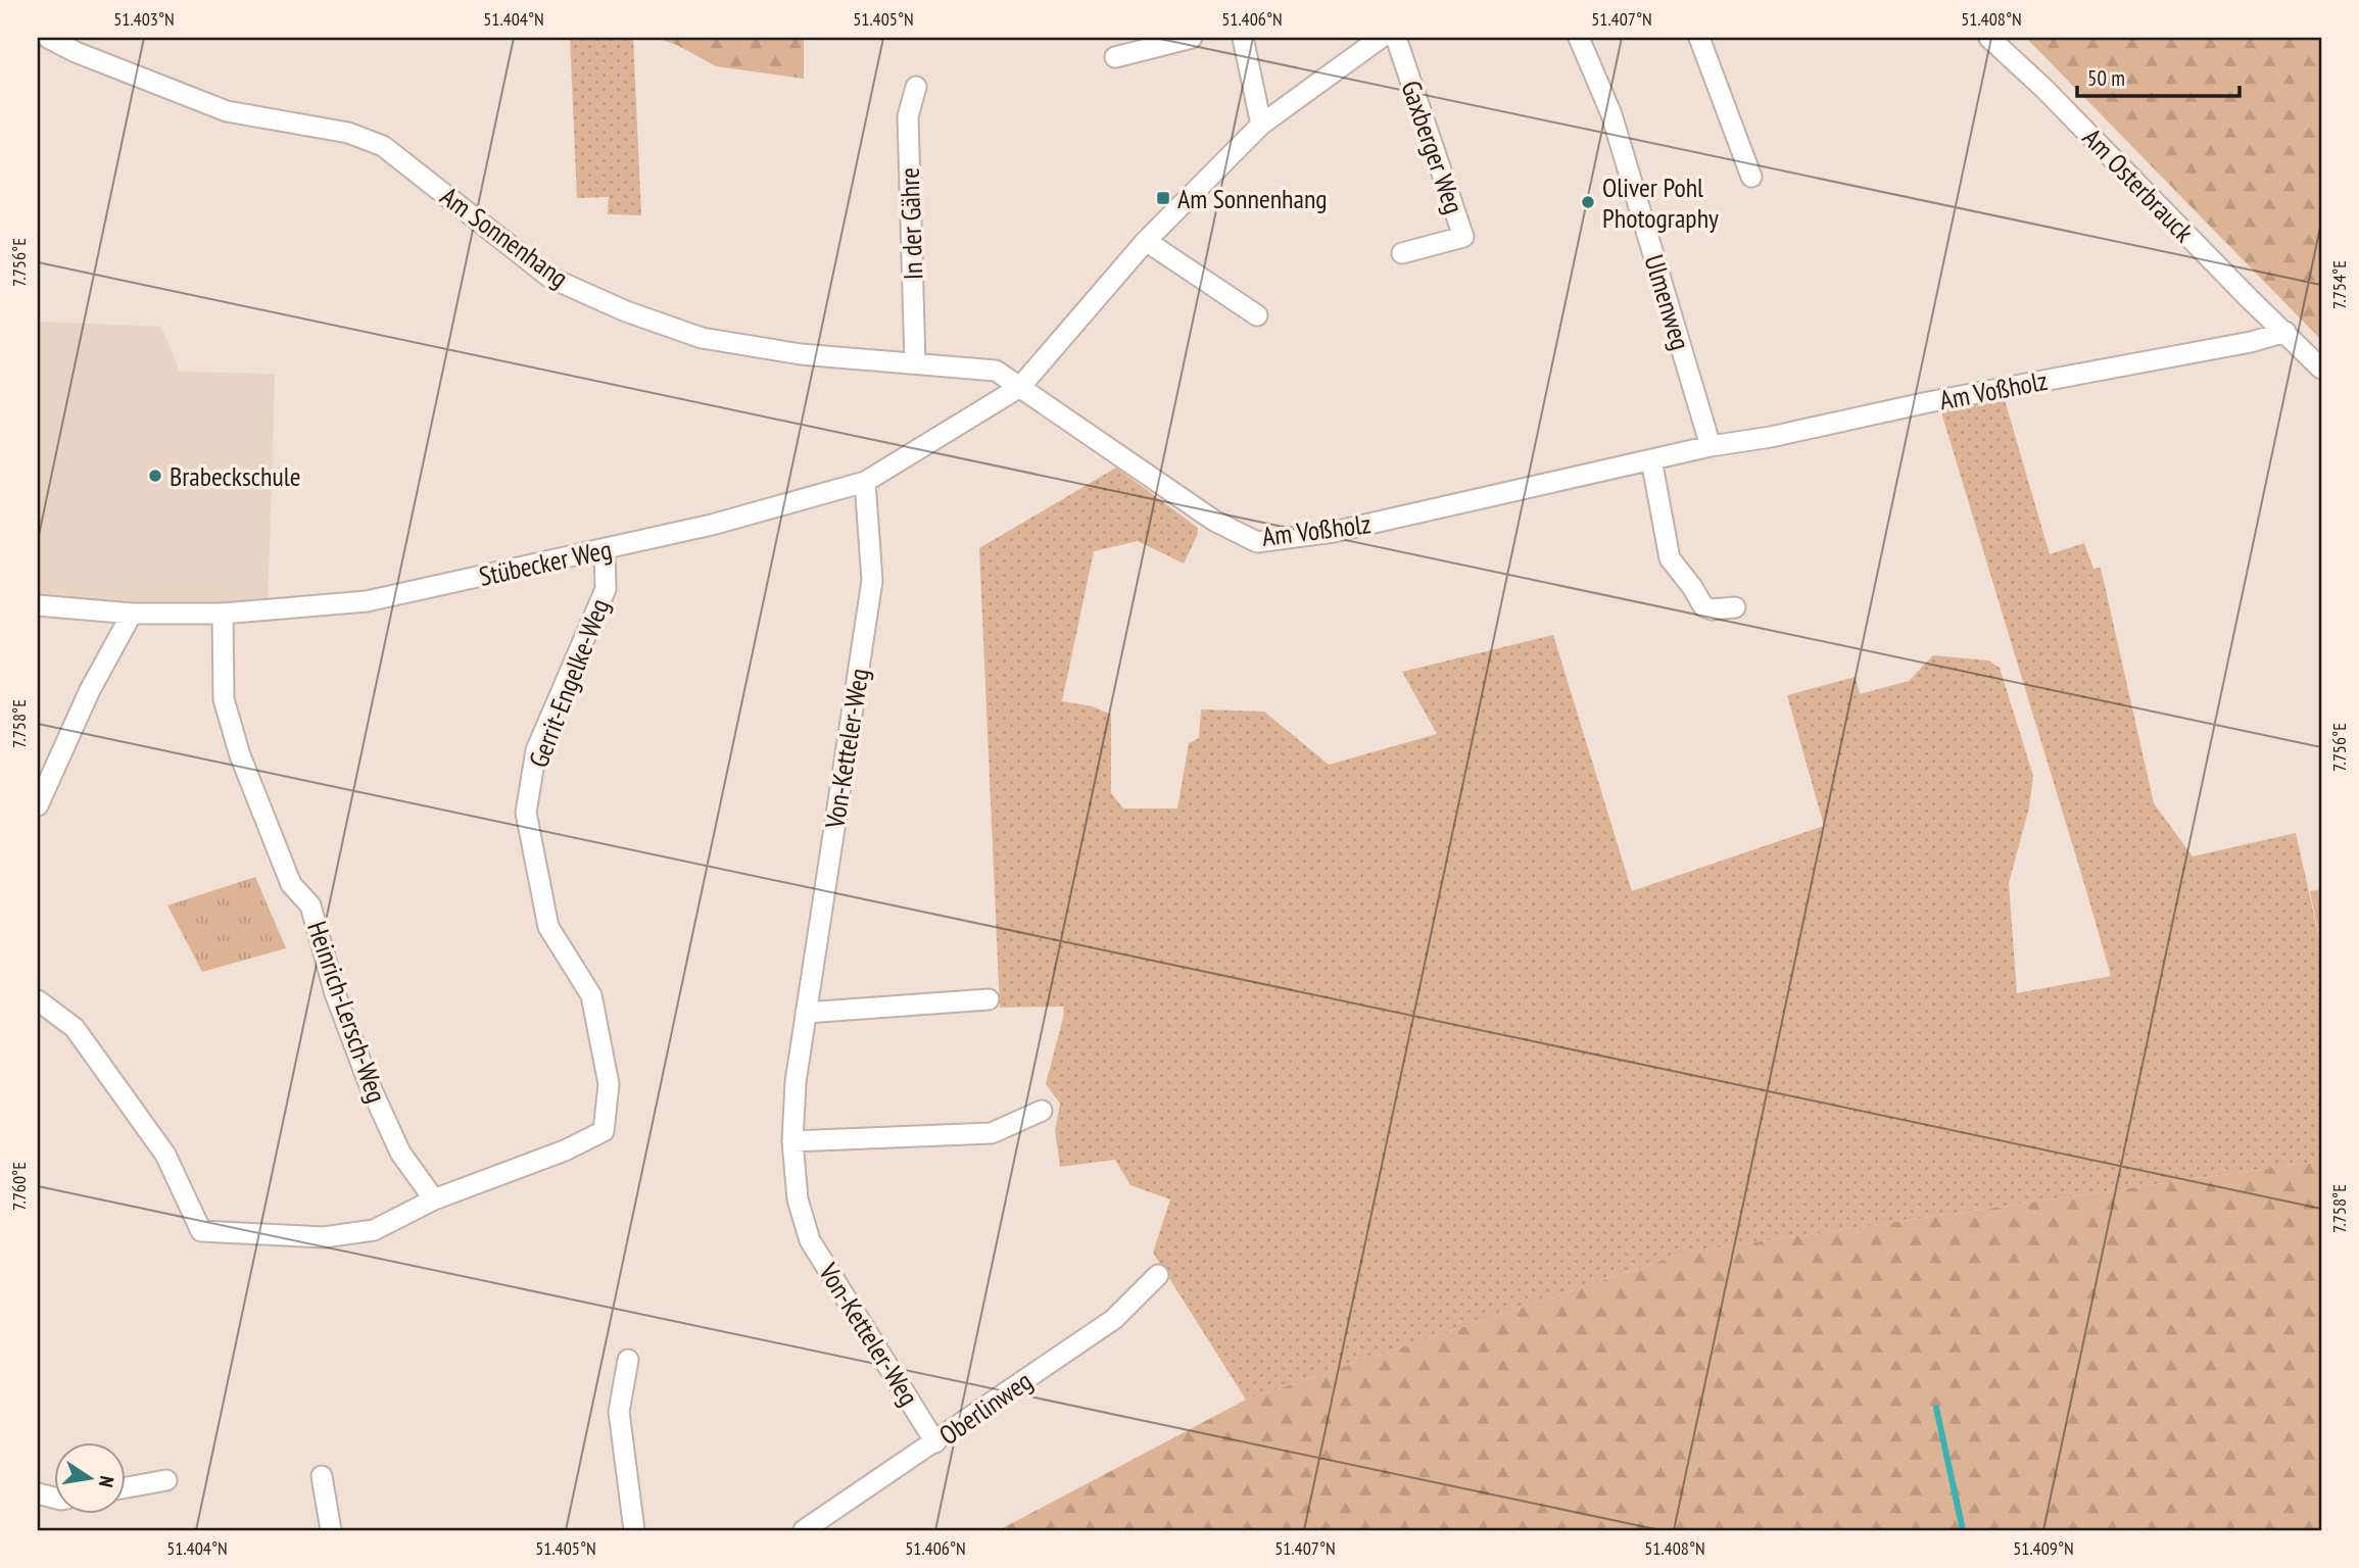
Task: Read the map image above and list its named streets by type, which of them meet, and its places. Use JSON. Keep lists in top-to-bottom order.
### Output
{
  "streets": {
    "street": [
      "Gaxberger Weg",
      "Am Osterbrauck",
      "In der Gähre",
      "Am Sonnenhang",
      "Ulmenweg",
      "Am Voßholz",
      "Stübecker Weg",
      "Gerrit-Engelke-Weg",
      "Von-Ketteler-Weg",
      "Heinrich-Lersch-Weg",
      "Oberlinweg"
    ]
  },
  "crossings": [
    ["Am Osterbrauck", "Am Voßholz"],
    ["In der Gähre", "Am Sonnenhang"],
    ["Am Sonnenhang", "Am Voßholz"],
    ["Am Sonnenhang", "Stübecker Weg"],
    ["Ulmenweg", "Am Voßholz"],
    ["Am Voßholz", "Stübecker Weg"],
    ["Stübecker Weg", "Gerrit-Engelke-Weg"],
    ["Stübecker Weg", "Von-Ketteler-Weg"],
    ["Stübecker Weg", "Heinrich-Lersch-Weg"],
    ["Gerrit-Engelke-Weg", "Heinrich-Lersch-Weg"],
    ["Von-Ketteler-Weg", "Oberlinweg"]
  ],
  "places": {
    "transit": ["Am Sonnenhang"],
    "other": ["Oliver Pohl Photography", "Brabeckschule"]
  },
  "scale_bar": "50 m",
  "north": "right",
  "coordinates": [
    "51.403°N",
    "51.404°N",
    "51.405°N",
    "51.406°N",
    "51.407°N",
    "51.408°N",
    "7.756°E",
    "7.754°E",
    "7.758°E",
    "7.760°E",
    "51.409°N"
  ]
}
